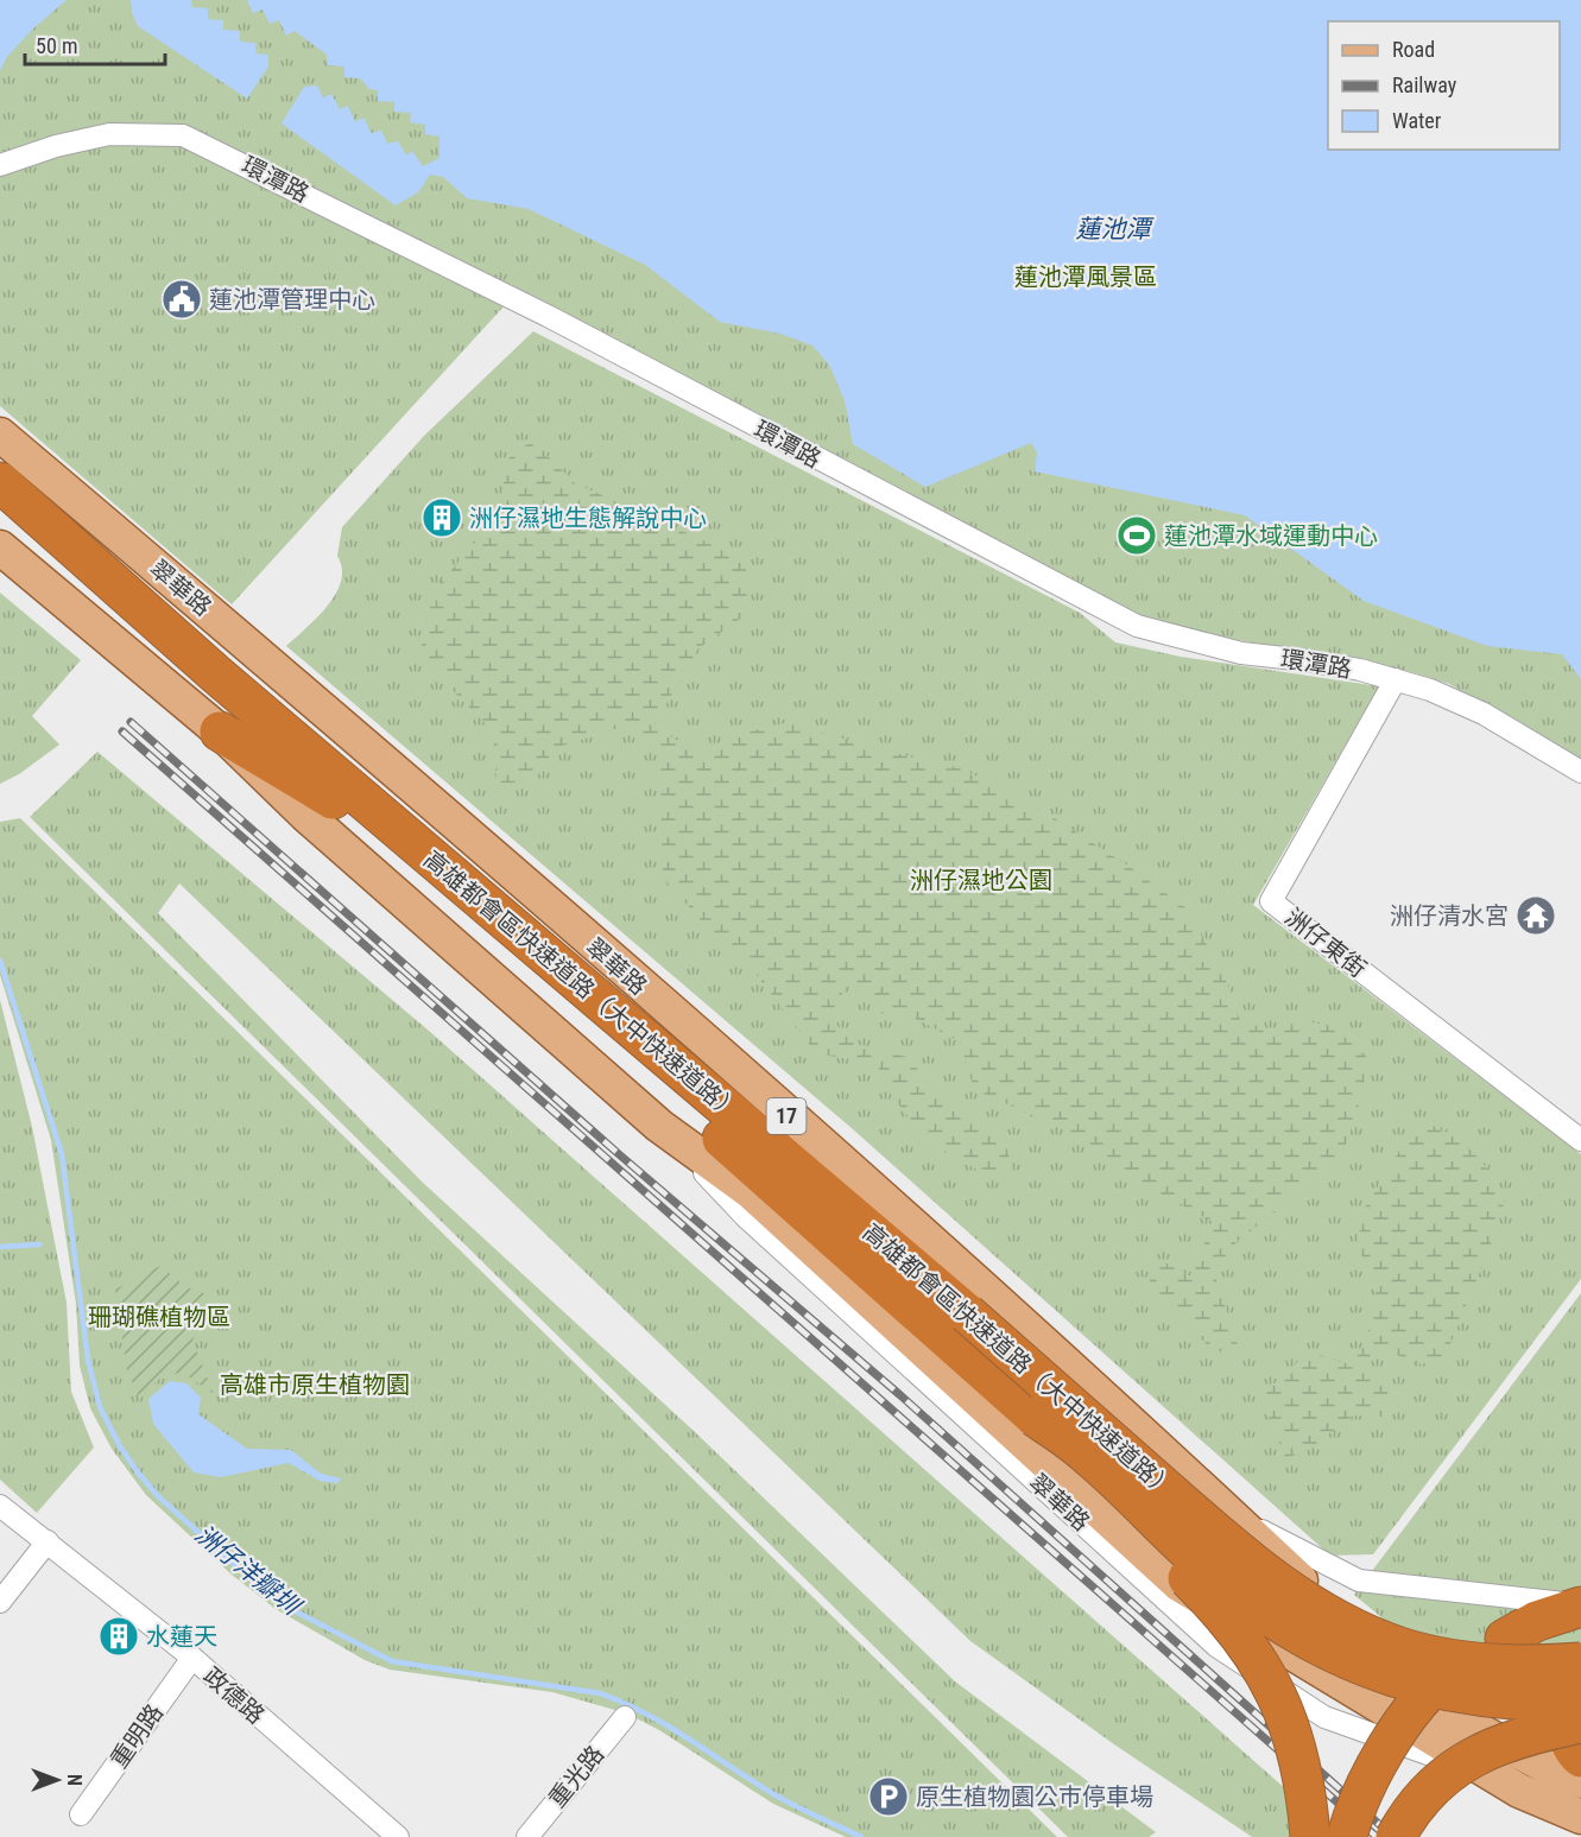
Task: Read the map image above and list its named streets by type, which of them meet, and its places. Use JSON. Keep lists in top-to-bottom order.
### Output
{
  "streets": {
    "highway": ["高雄都會區快速道路（大中快速道路）"],
    "main road": ["翠華路", "17"],
    "street": [
      "環潭路",
      "洲仔東街",
      "政德路",
      "重明路",
      "重光路"
    ]
  },
  "crossings": [
    ["環潭路", "洲仔東街"],
    ["翠華路", "高雄都會區快速道路（大中快速道路）"],
    ["政德路", "重明路"]
  ],
  "water": ["蓮池潭", "洲仔洋瓣圳"],
  "parks": [
    "蓮池潭風景區",
    "洲仔濕地公園",
    "珊瑚礁植物區",
    "高雄市原生植物園"
  ],
  "places": {
    "public building": ["蓮池潭管理中心"],
    "building": ["洲仔濕地生態解說中心", "水蓮天"],
    "sports": ["蓮池潭水域運動中心"],
    "temple": ["洲仔清水宮"],
    "parking": ["原生植物園公巿停車場"]
  },
  "legend": ["Road", "Railway", "Water"],
  "scale_bar": "50 m",
  "north": "right"
}
